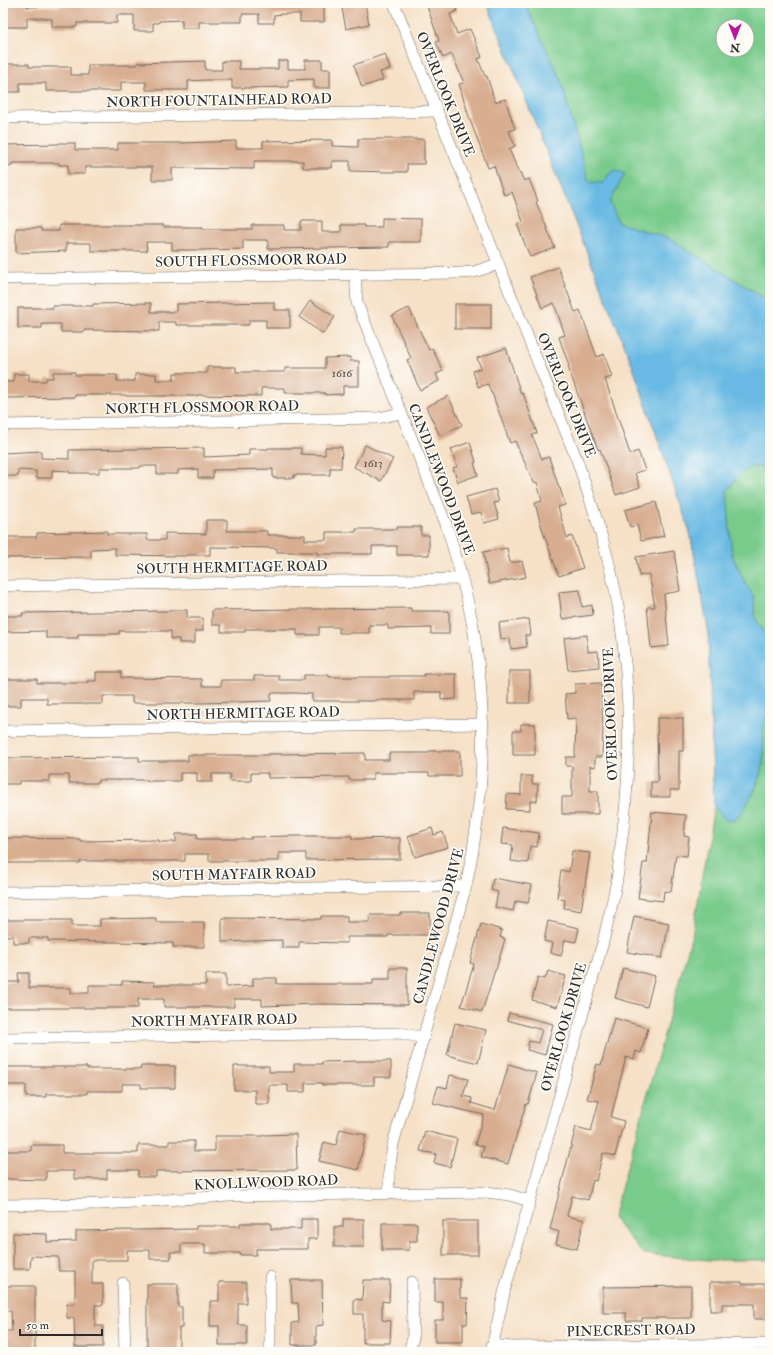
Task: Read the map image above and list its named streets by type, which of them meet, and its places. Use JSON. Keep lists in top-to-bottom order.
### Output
{
  "streets": {
    "street": [
      "OVERLOOK DRIVE",
      "NORTH FOUNTAINHEAD ROAD",
      "SOUTH FLOSSMOOR ROAD",
      "NORTH FLOSSMOOR ROAD",
      "CANDLEWOOD DRIVE",
      "SOUTH HERMITAGE ROAD",
      "NORTH HERMITAGE ROAD",
      "SOUTH MAYFAIR ROAD",
      "NORTH MAYFAIR ROAD",
      "KNOLLWOOD ROAD",
      "PINECREST ROAD"
    ]
  },
  "crossings": [
    ["OVERLOOK DRIVE", "NORTH FOUNTAINHEAD ROAD"],
    ["OVERLOOK DRIVE", "SOUTH FLOSSMOOR ROAD"],
    ["OVERLOOK DRIVE", "KNOLLWOOD ROAD"],
    ["OVERLOOK DRIVE", "PINECREST ROAD"],
    ["SOUTH FLOSSMOOR ROAD", "CANDLEWOOD DRIVE"],
    ["NORTH FLOSSMOOR ROAD", "CANDLEWOOD DRIVE"],
    ["CANDLEWOOD DRIVE", "SOUTH HERMITAGE ROAD"],
    ["CANDLEWOOD DRIVE", "NORTH HERMITAGE ROAD"],
    ["CANDLEWOOD DRIVE", "SOUTH MAYFAIR ROAD"],
    ["CANDLEWOOD DRIVE", "NORTH MAYFAIR ROAD"],
    ["CANDLEWOOD DRIVE", "KNOLLWOOD ROAD"]
  ],
  "house_numbers": ["1616", "1613"],
  "scale_bar": "50 m",
  "north": "bottom"
}
